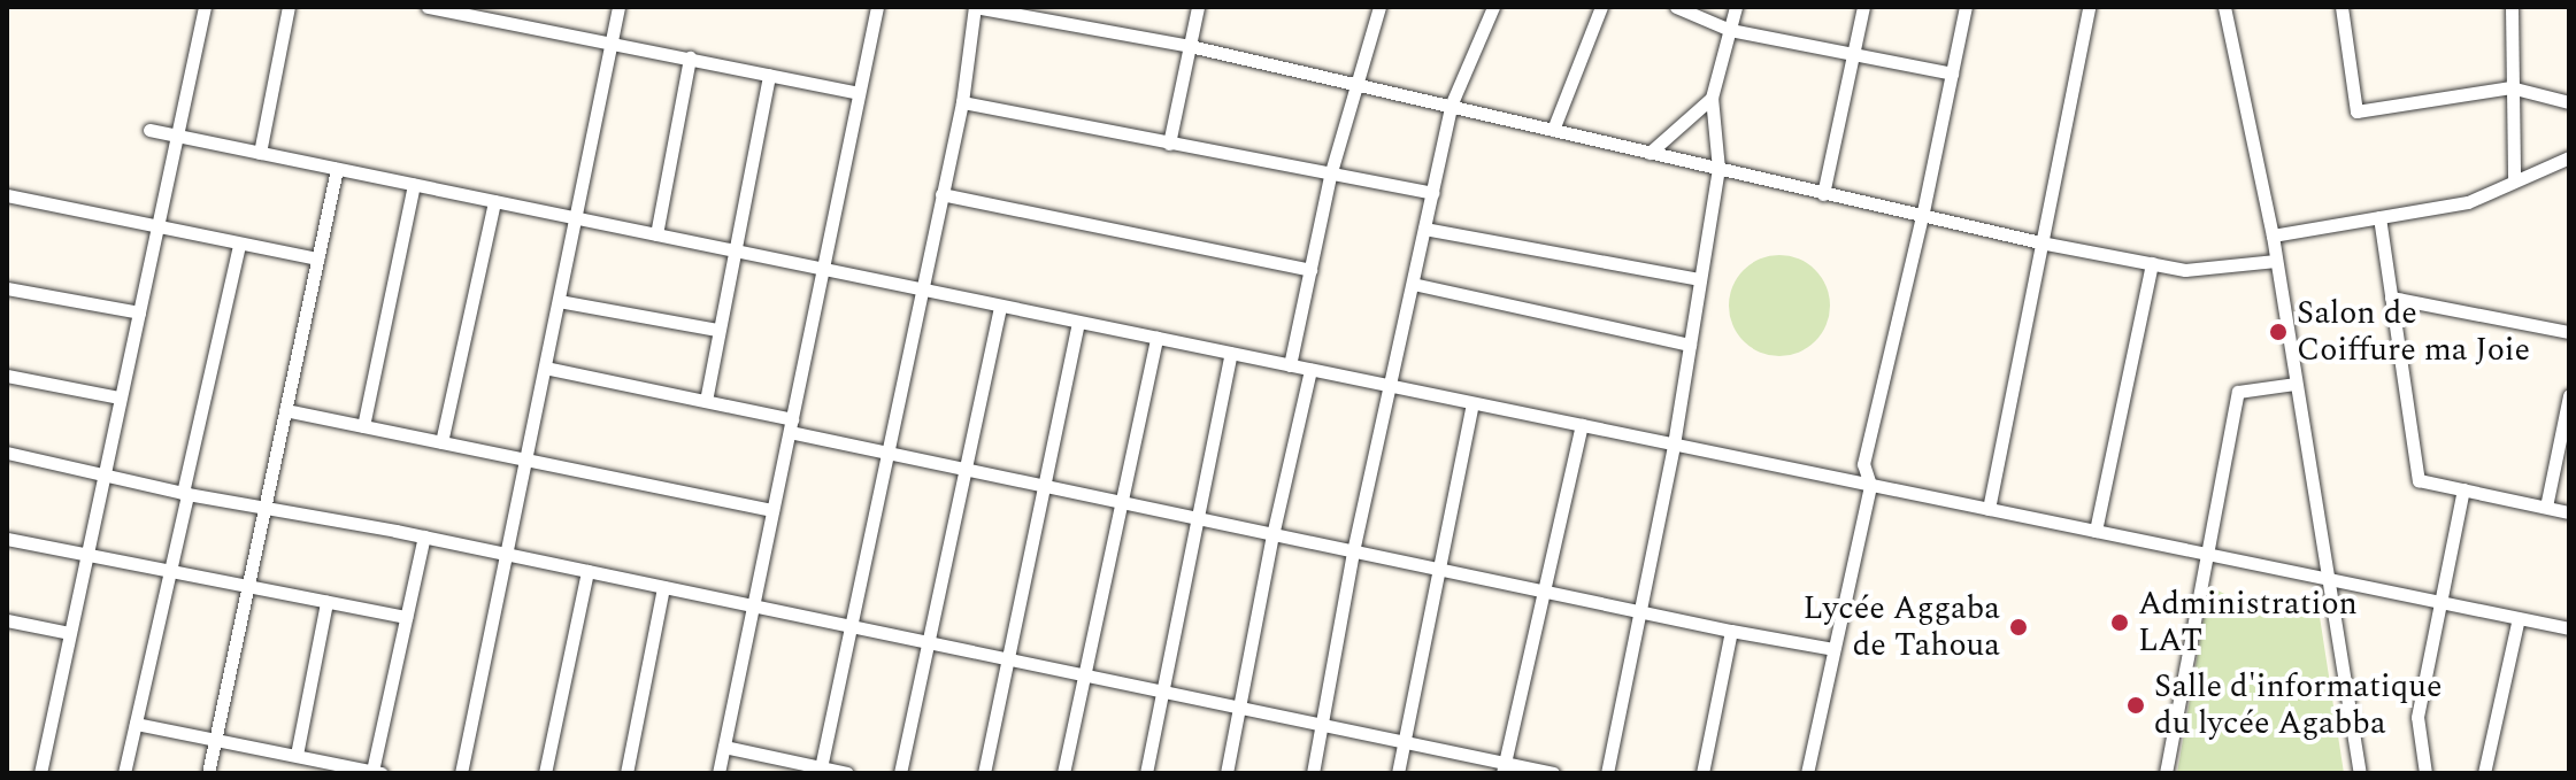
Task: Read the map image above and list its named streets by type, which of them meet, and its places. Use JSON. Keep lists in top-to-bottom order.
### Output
{
  "places": [
    "Salon de Coiffure ma Joie",
    "Administration LAT",
    "Lycée Aggaba de Tahoua",
    "Salle d'informatique du lycée Agabba"
  ]
}
